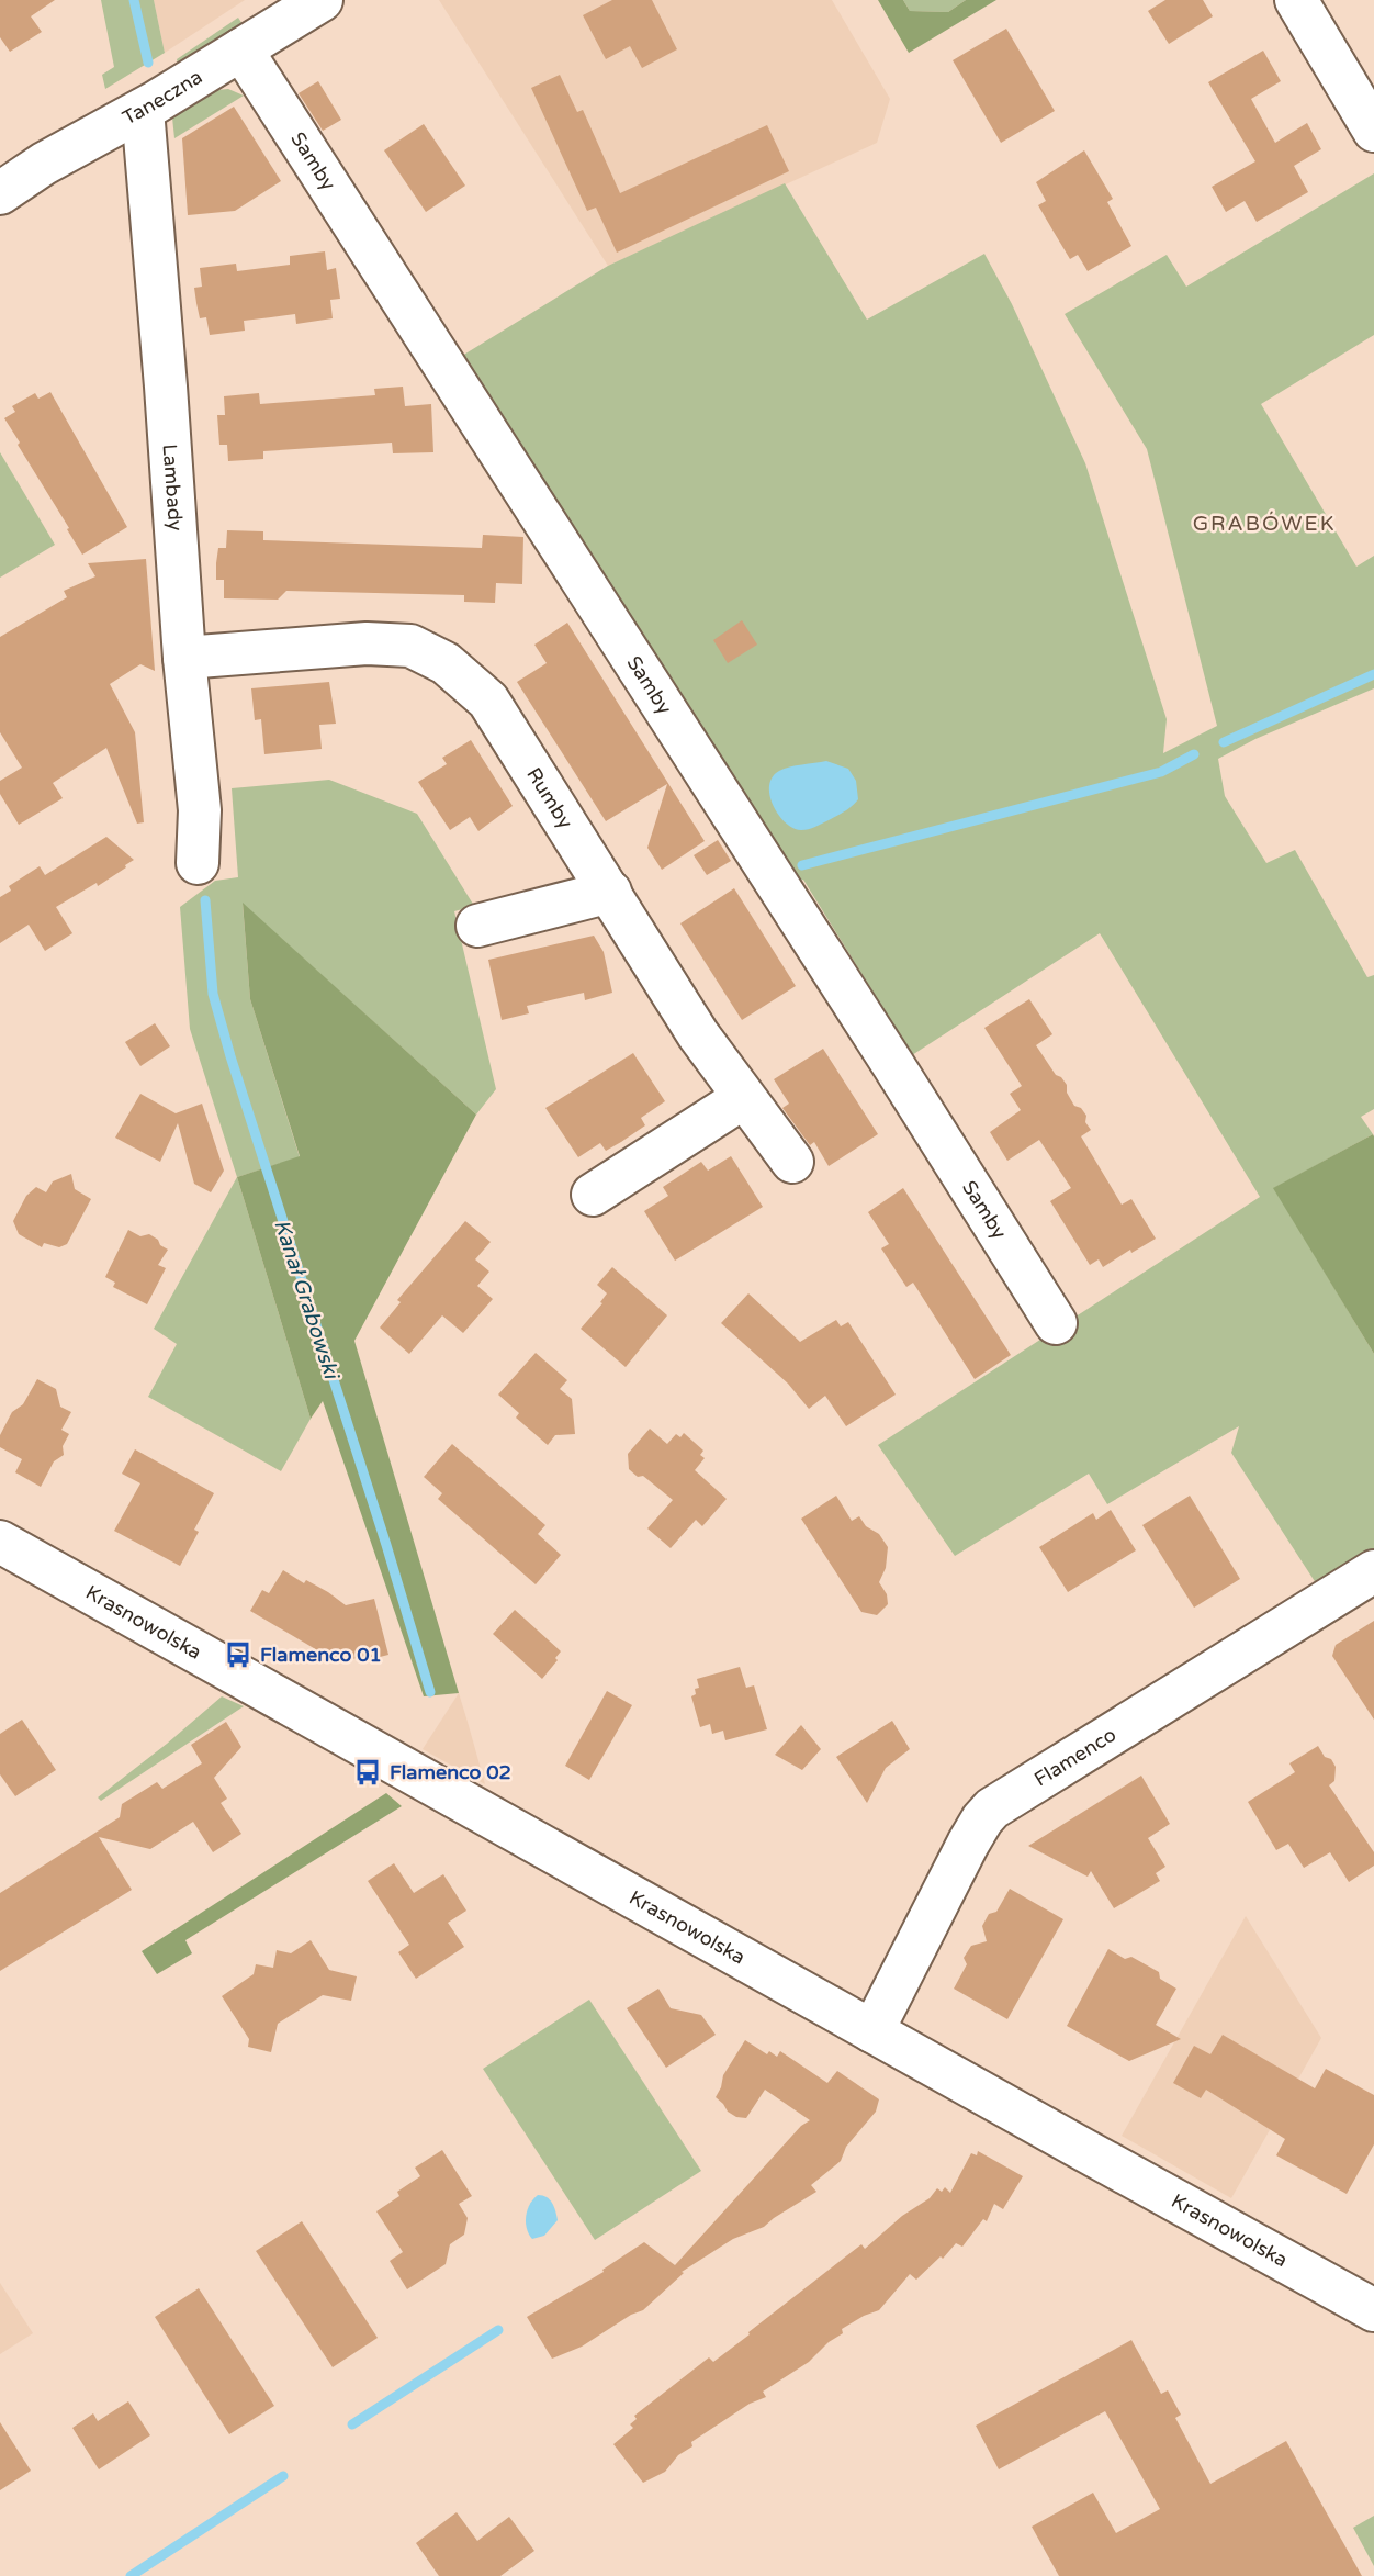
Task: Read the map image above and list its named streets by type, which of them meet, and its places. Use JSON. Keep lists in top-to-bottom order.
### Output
{
  "streets": {
    "street": [
      "Taneczna",
      "Samby",
      "Lambady",
      "Rumby",
      "Krasnowolska",
      "Flamenco"
    ]
  },
  "crossings": [
    ["Taneczna", "Samby"],
    ["Taneczna", "Lambady"],
    ["Lambady", "Rumby"],
    ["Krasnowolska", "Flamenco"]
  ],
  "districts": ["GRABÓWEK"],
  "water": ["Kanał Grabowski"],
  "places": {
    "bus stop": ["Flamenco 01", "Flamenco 02"]
  }
}
